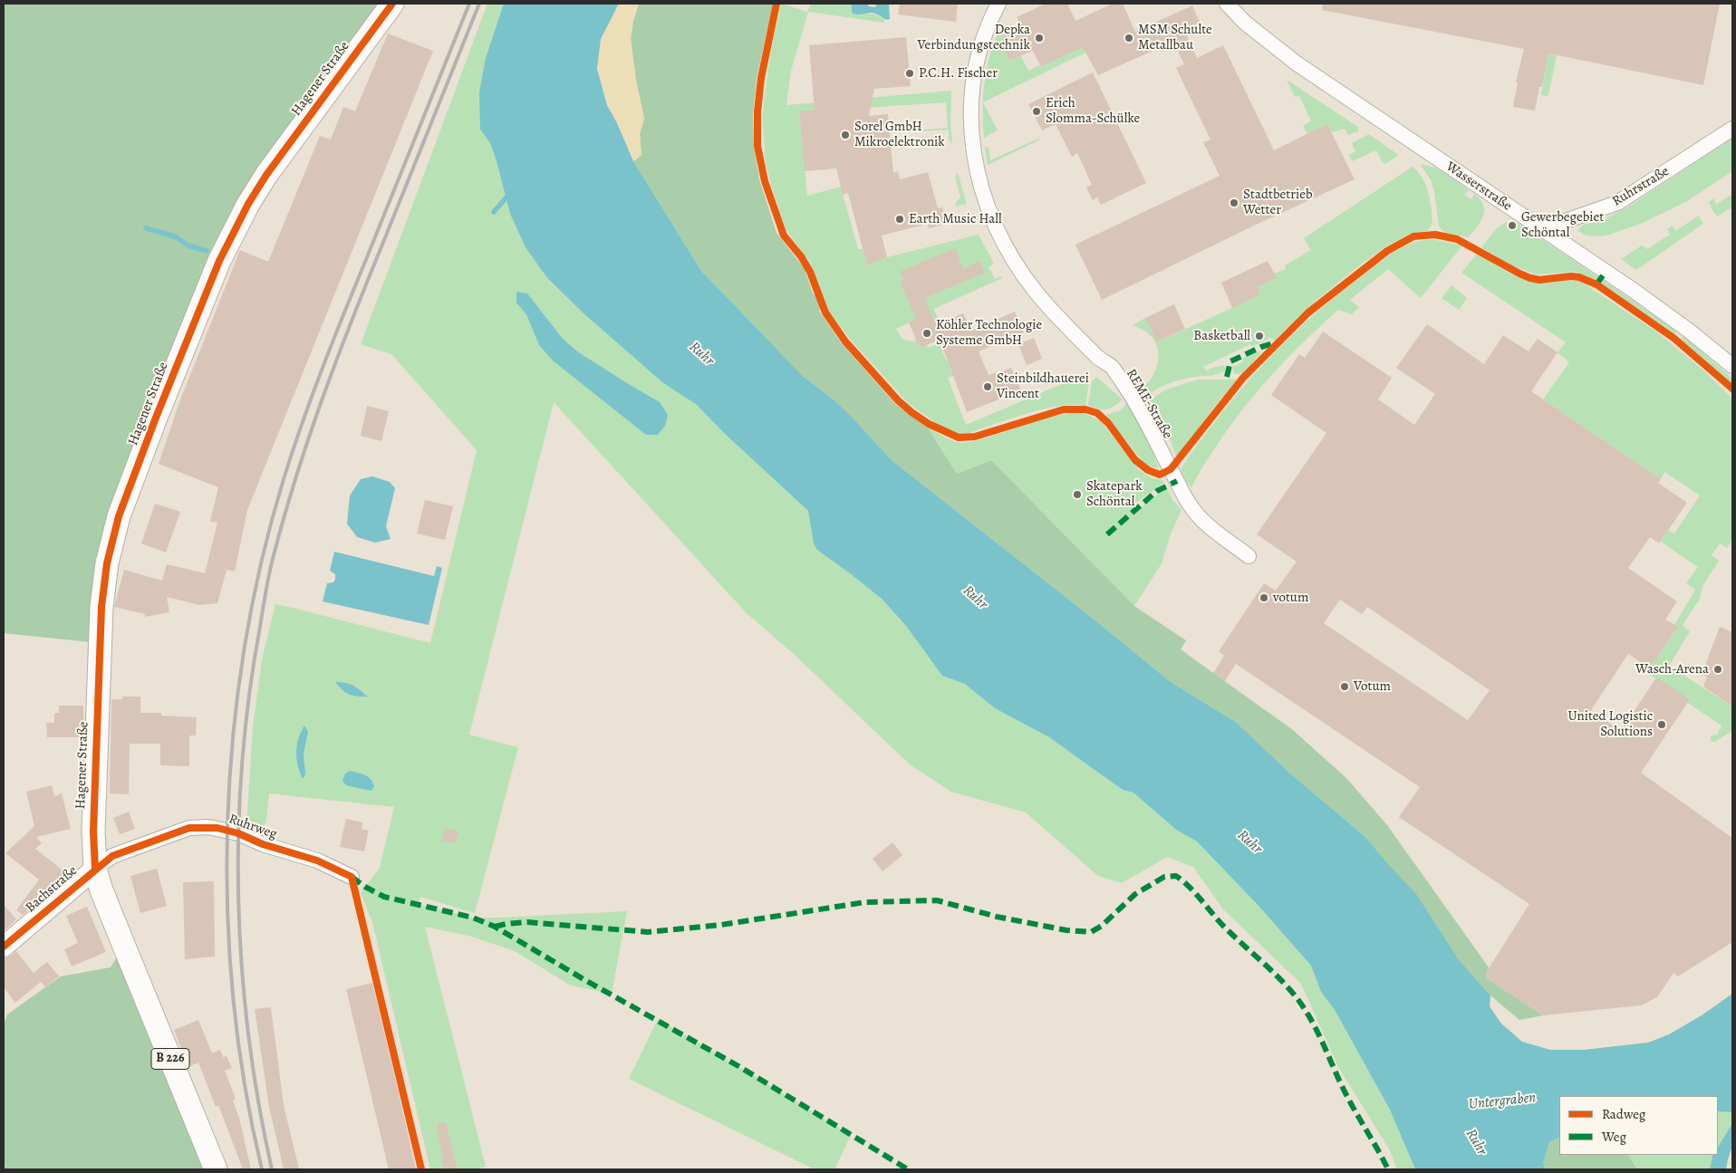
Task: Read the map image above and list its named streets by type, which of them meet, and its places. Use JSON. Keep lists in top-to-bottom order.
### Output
{
  "streets": {
    "main road": ["Hagener Straße", "B 226"],
    "street": [
      "Wasserstraße",
      "Ruhrstraße",
      "REME-Straße",
      "Ruhrweg",
      "Bachstraße"
    ]
  },
  "crossings": [
    ["Hagener Straße", "Ruhrweg"],
    ["Hagener Straße", "Bachstraße"],
    ["Wasserstraße", "Ruhrstraße"],
    ["Ruhrweg", "Bachstraße"]
  ],
  "water": ["Ruhr", "Untergraben"],
  "places": [
    "Depka Verbindungstechnik",
    "MSM Schulte Metallbau",
    "P.C.H. Fischer",
    "Erich Slomma-Schülke",
    "Sorel GmbH Mikroelektronik",
    "Stadtbetrieb Wetter",
    "Earth Music Hall",
    "Gewerbegebiet Schöntal",
    "Köhler Technologie Systeme GmbH",
    "Basketball",
    "Steinbildhauerei Vincent",
    "Skatepark Schöntal",
    "votum",
    "Wasch-Arena",
    "Votum",
    "United Logistic Solutions"
  ],
  "legend": ["Radweg", "Weg"]
}
